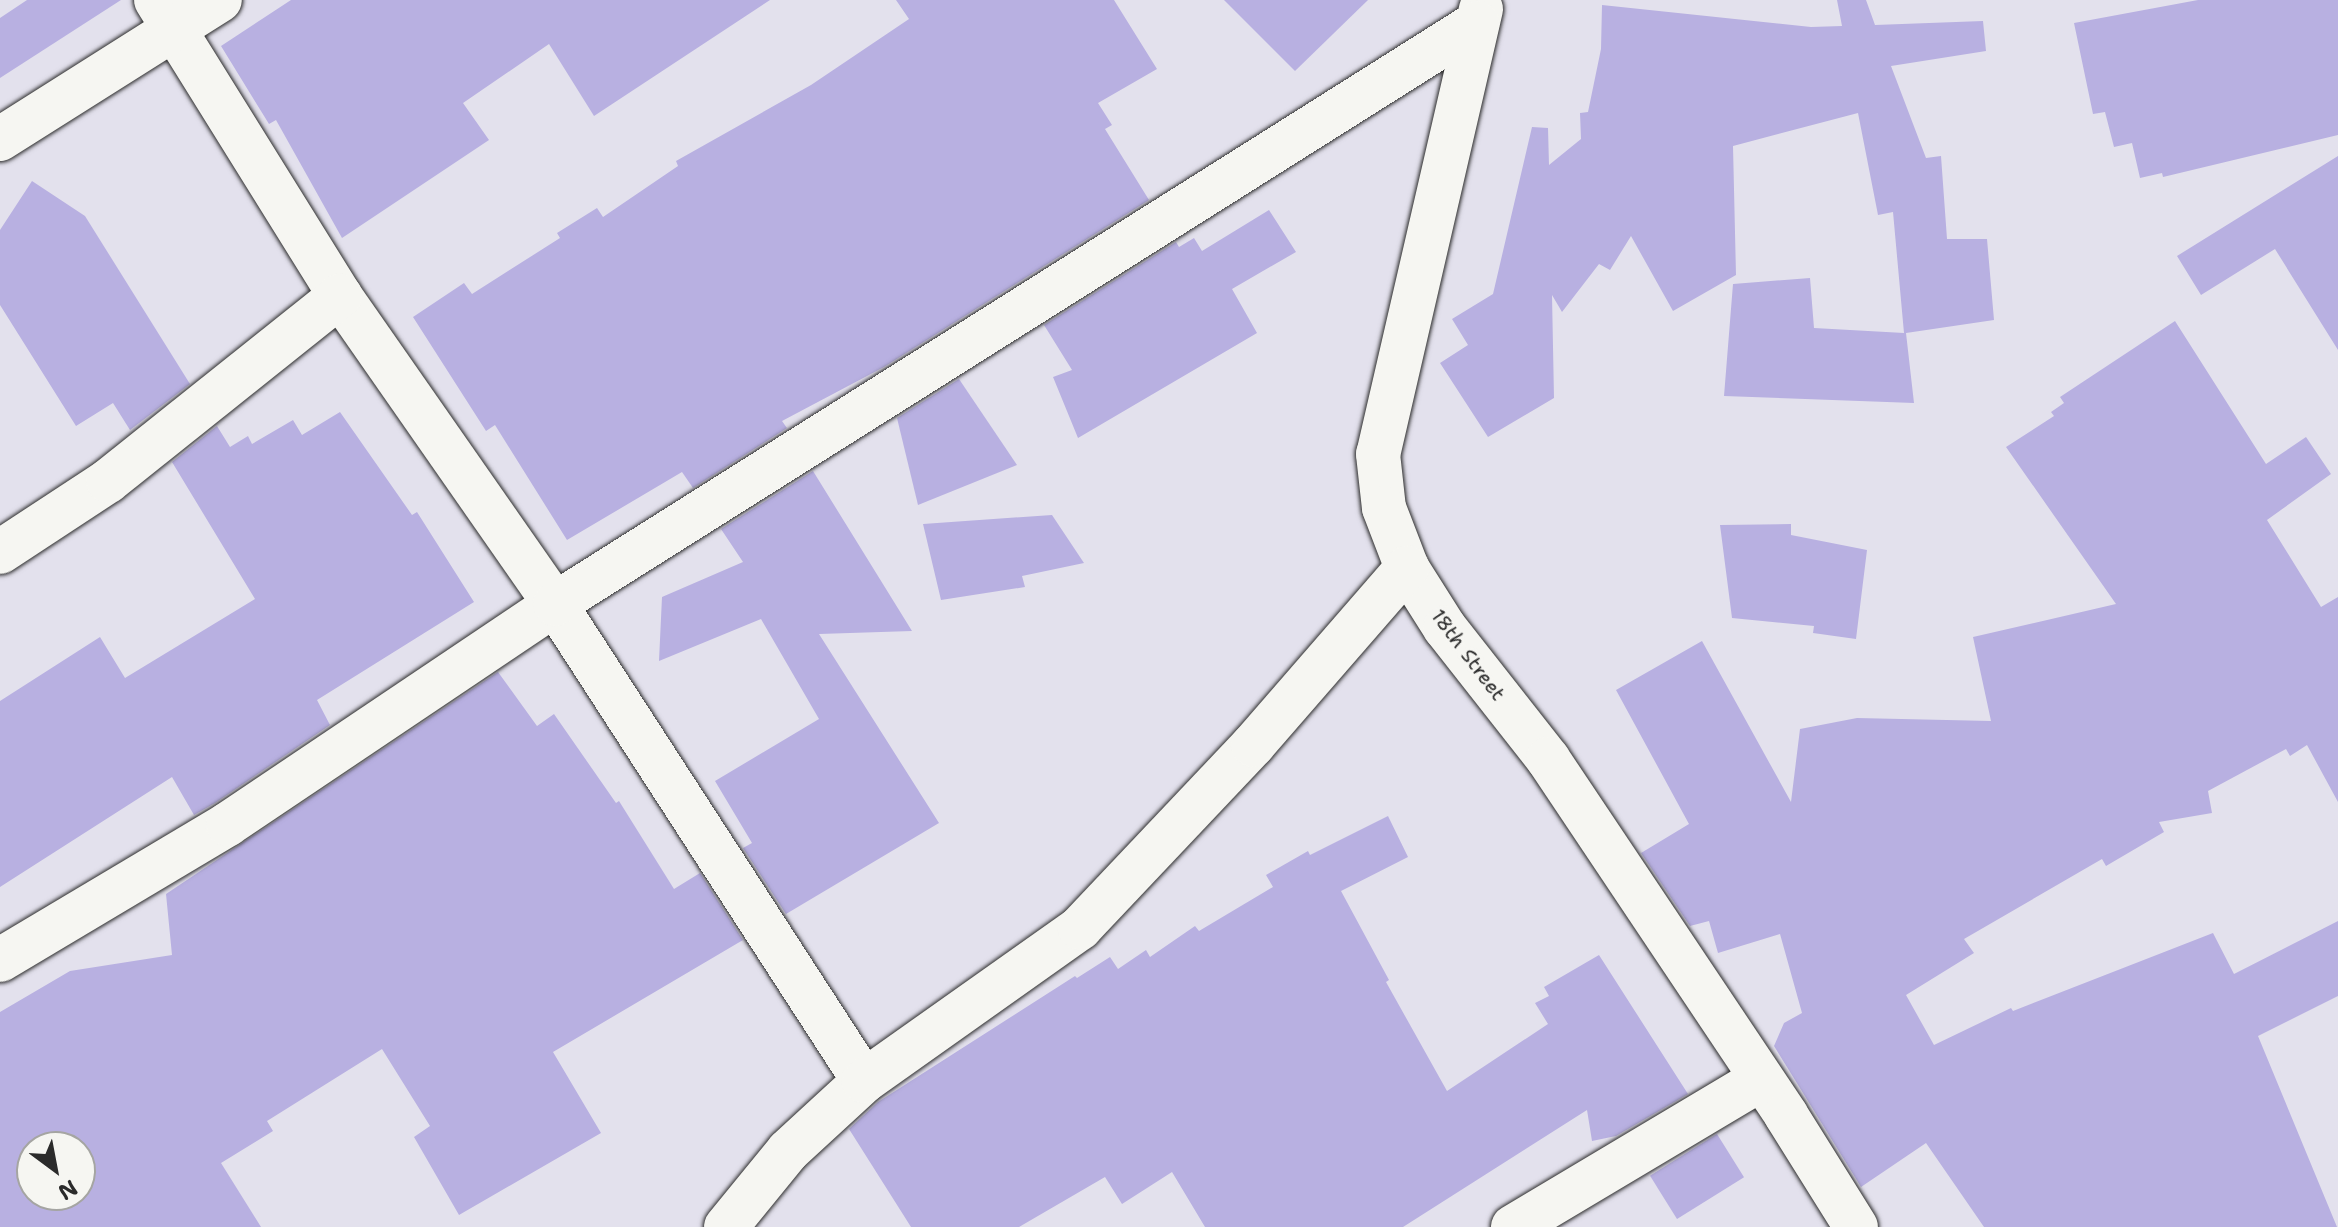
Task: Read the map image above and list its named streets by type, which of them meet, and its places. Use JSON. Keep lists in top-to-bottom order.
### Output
{
  "streets": {
    "street": ["18th Street"]
  },
  "north": "bottom right"
}
